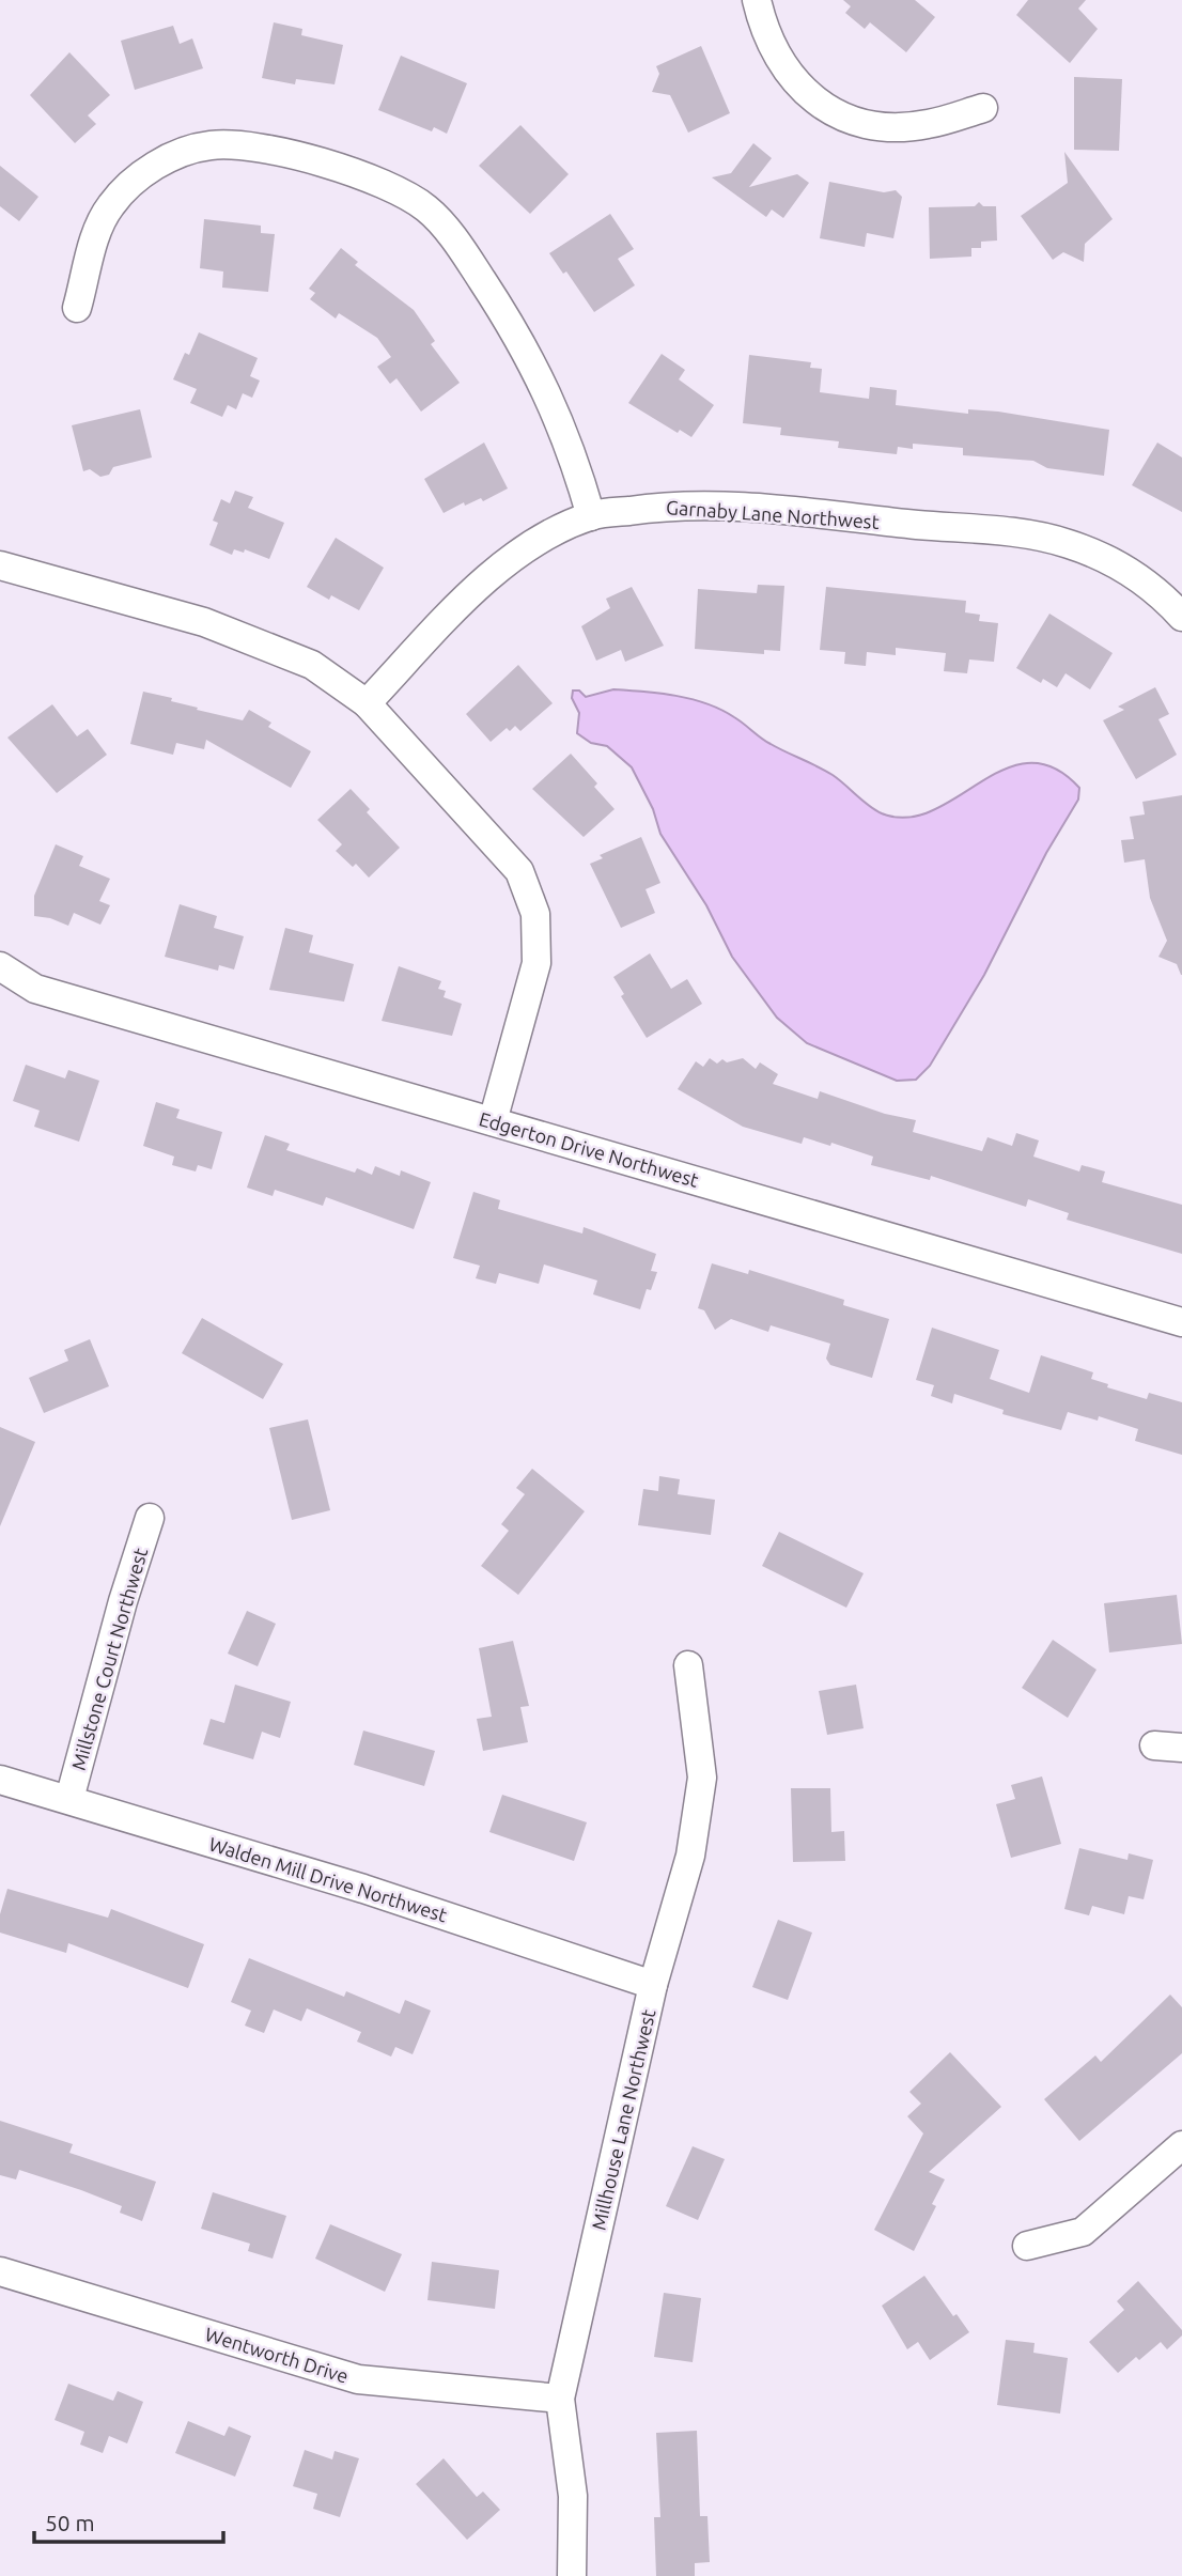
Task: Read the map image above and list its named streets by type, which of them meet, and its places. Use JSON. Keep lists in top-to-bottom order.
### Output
{
  "streets": {
    "street": [
      "Garnaby Lane Northwest",
      "Edgerton Drive Northwest",
      "Millstone Court Northwest",
      "Walden Mill Drive Northwest",
      "Millhouse Lane Northwest",
      "Wentworth Drive"
    ]
  },
  "crossings": [
    ["Millstone Court Northwest", "Walden Mill Drive Northwest"],
    ["Walden Mill Drive Northwest", "Millhouse Lane Northwest"],
    ["Millhouse Lane Northwest", "Wentworth Drive"]
  ],
  "scale_bar": "50 m"
}
